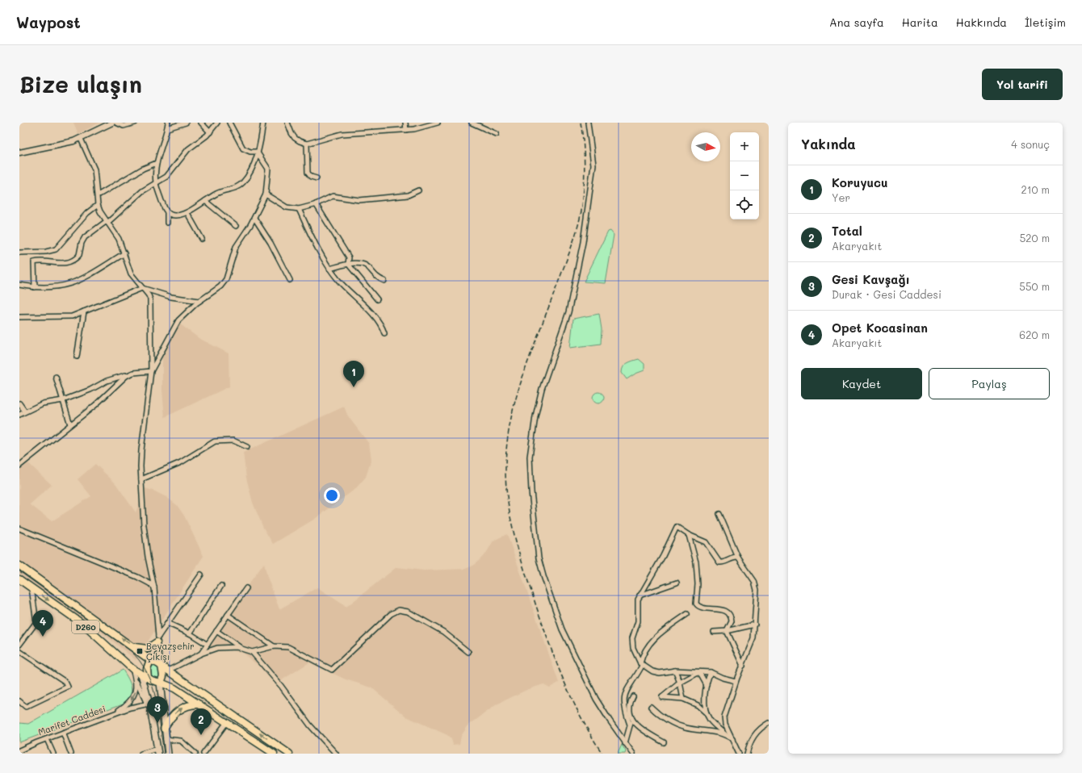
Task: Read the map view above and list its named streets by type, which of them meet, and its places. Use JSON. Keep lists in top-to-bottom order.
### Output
{
  "streets": {
    "highway": ["D260"],
    "street": ["Marifet Caddesi"]
  },
  "places": {
    "transit": ["Beyazşehir Çıkışı"]
  },
  "north": "right",
  "page": {
    "header": "Waypost",
    "nav": [
      "Ana sayfa",
      "Harita",
      "Hakkında",
      "İletişim"
    ],
    "buttons": [
      "Yol tarifi",
      ["Kaydet", "Paylaş"]
    ],
    "title": "Bize ulaşın",
    "heading": ["Yakında", "4 sonuç"],
    "map_buttons": ["+", "−"],
    "list": [
      {
        "mark": "1",
        "name": "Koruyucu",
        "note": "Yer",
        "value": "210 m"
      },
      {
        "mark": "2",
        "name": "Total",
        "note": "Akaryakıt",
        "value": "520 m"
      },
      {
        "mark": "3",
        "name": "Gesi Kavşağı",
        "note": "Durak · Gesi Caddesi",
        "value": "550 m"
      },
      {
        "mark": "4",
        "name": "Opet Kocasinan",
        "note": "Akaryakıt",
        "value": "620 m"
      }
    ],
    "pins": [
      "1",
      "4",
      "3",
      "2"
    ]
  }
}
